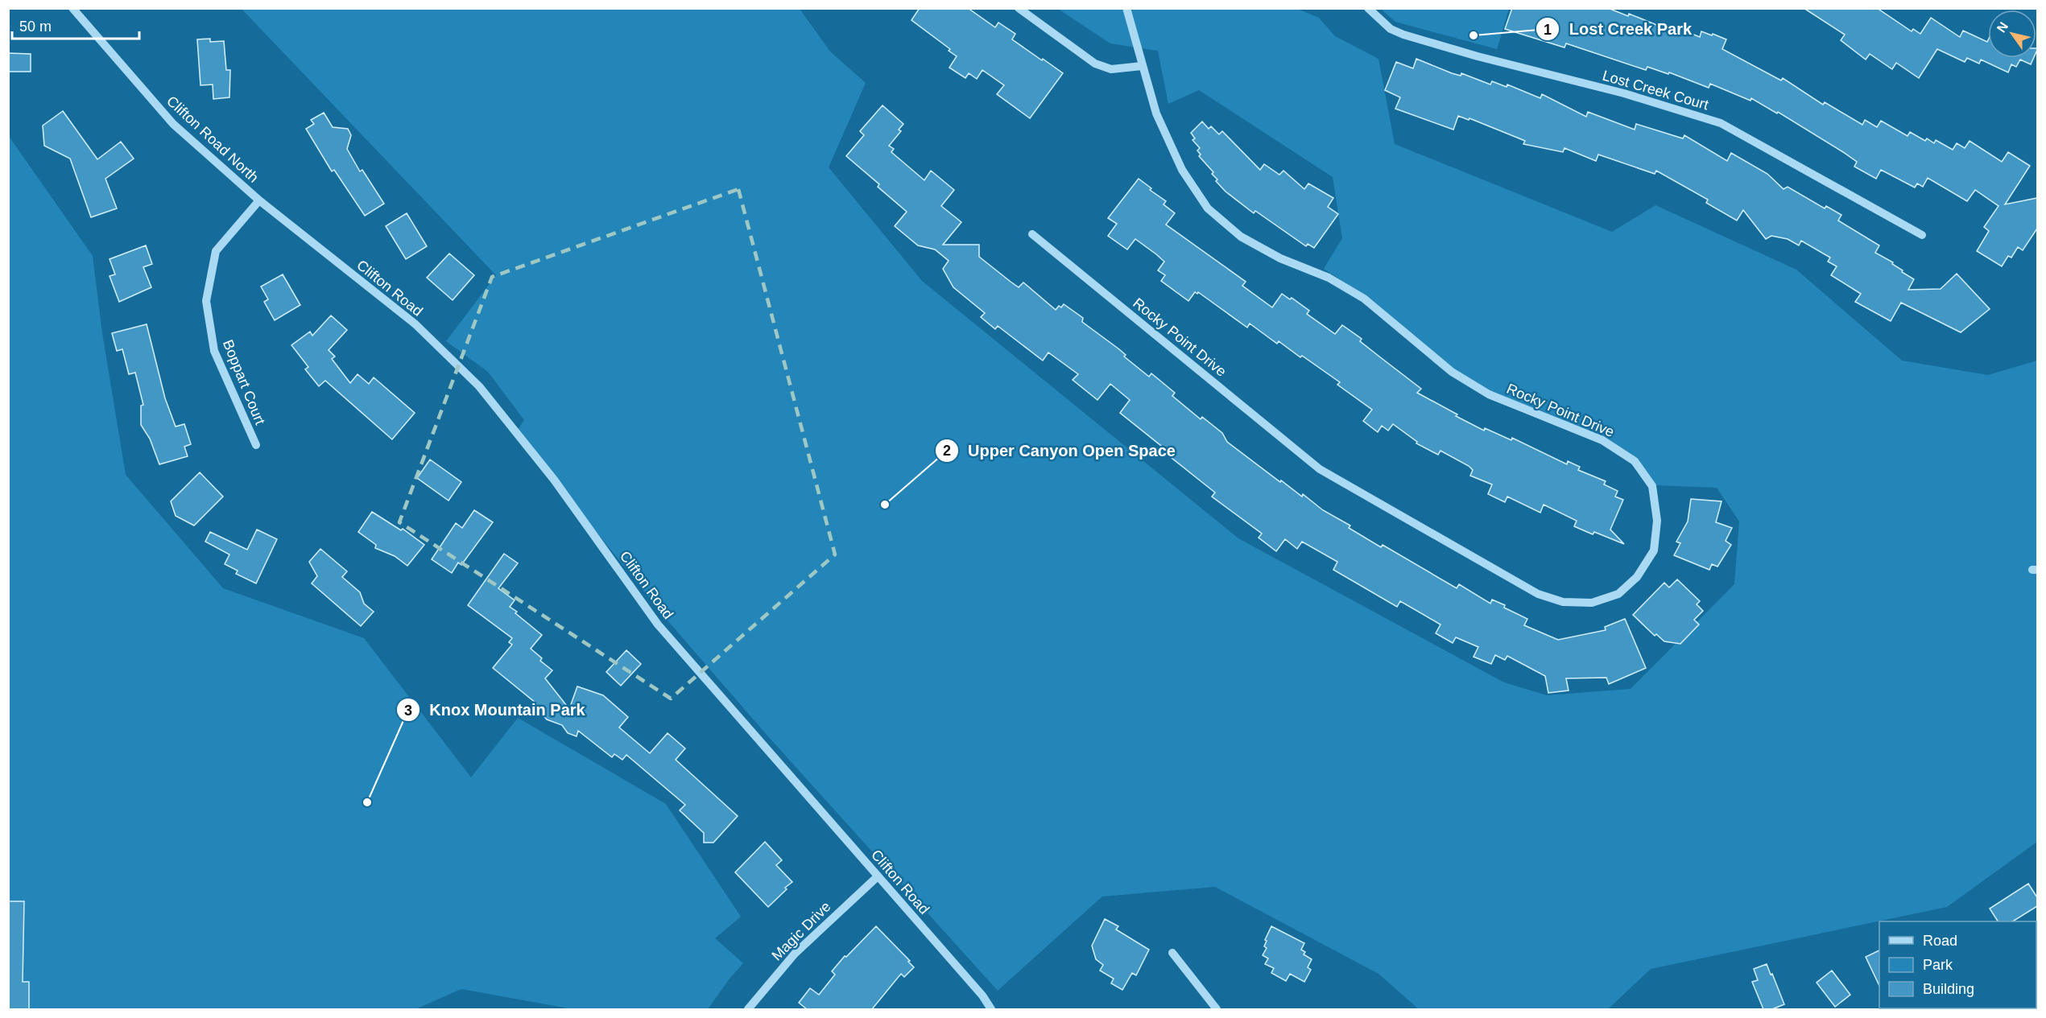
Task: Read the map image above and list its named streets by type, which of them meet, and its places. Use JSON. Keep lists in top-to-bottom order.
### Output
{
  "streets": {
    "street": [
      "Lost Creek Court",
      "Clifton Road North",
      "Clifton Road",
      "Rocky Point Drive",
      "Boppart Court",
      "Magic Drive"
    ]
  },
  "crossings": [
    ["Clifton Road North", "Clifton Road"],
    ["Clifton Road North", "Boppart Court"],
    ["Clifton Road", "Boppart Court"],
    ["Clifton Road", "Magic Drive"]
  ],
  "places": ["Lost Creek Park", "Upper Canyon Open Space", "Knox Mountain Park"],
  "legend": ["Road", "Park", "Building"],
  "scale_bar": "50 m",
  "north": "top left"
}
